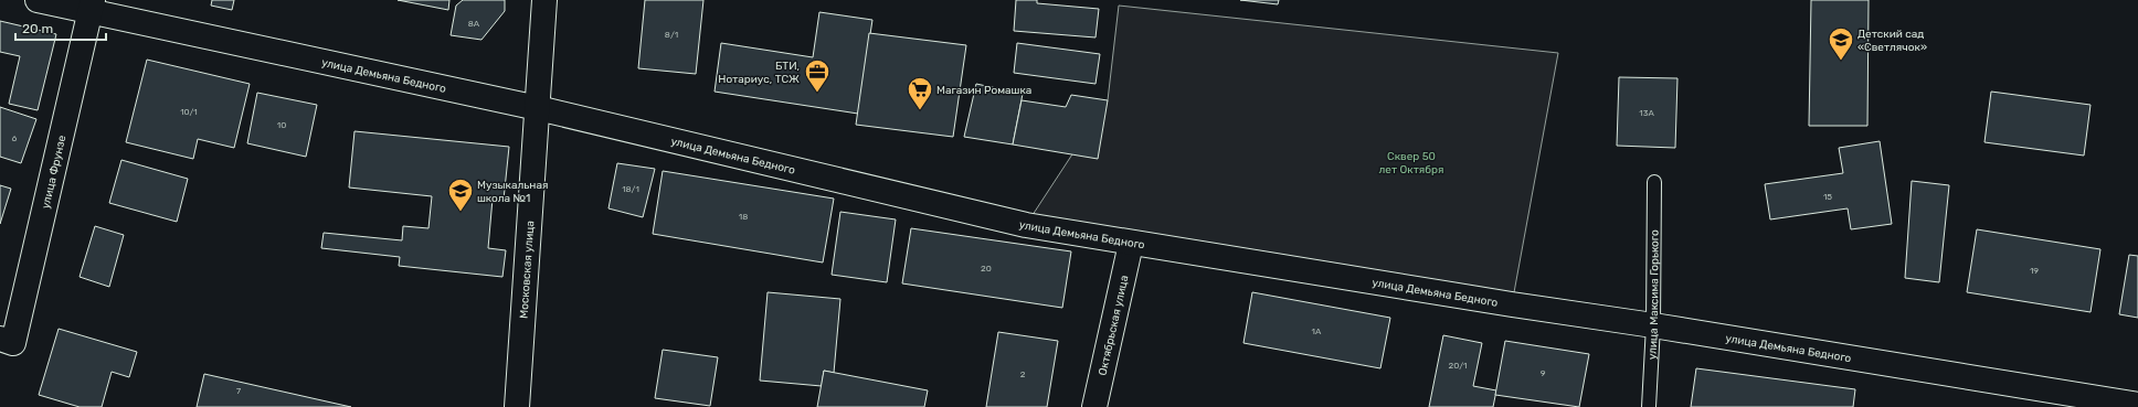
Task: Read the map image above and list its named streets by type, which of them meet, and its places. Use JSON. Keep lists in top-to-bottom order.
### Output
{
  "streets": {
    "street": [
      "улица Демьяна Бедного",
      "улица Фрунзе",
      "Московская улица",
      "Октябрьская улица"
    ],
    "lane": ["улица Максима Горького"]
  },
  "crossings": [
    ["улица Демьяна Бедного", "улица Фрунзе"],
    ["улица Демьяна Бедного", "Московская улица"],
    ["улица Демьяна Бедного", "улица Максима Горького"],
    ["улица Демьяна Бедного", "Октябрьская улица"]
  ],
  "parks": ["Сквер 50 лет Октября"],
  "places": {
    "school or university": ["Детский сад «Светлячок»", "Музыкальная школа №1"],
    "office": ["БТИ, Нотариус, ТСЖ"],
    "supermarket": ["Магазин Ромашка"]
  },
  "house_numbers": [
    "8А",
    "8/1",
    "10/1",
    "13А",
    "10",
    "6",
    "18/1",
    "15",
    "18",
    "20",
    "19",
    "1А",
    "20/1",
    "9",
    "2",
    "7"
  ],
  "scale_bar": "20 m"
}
